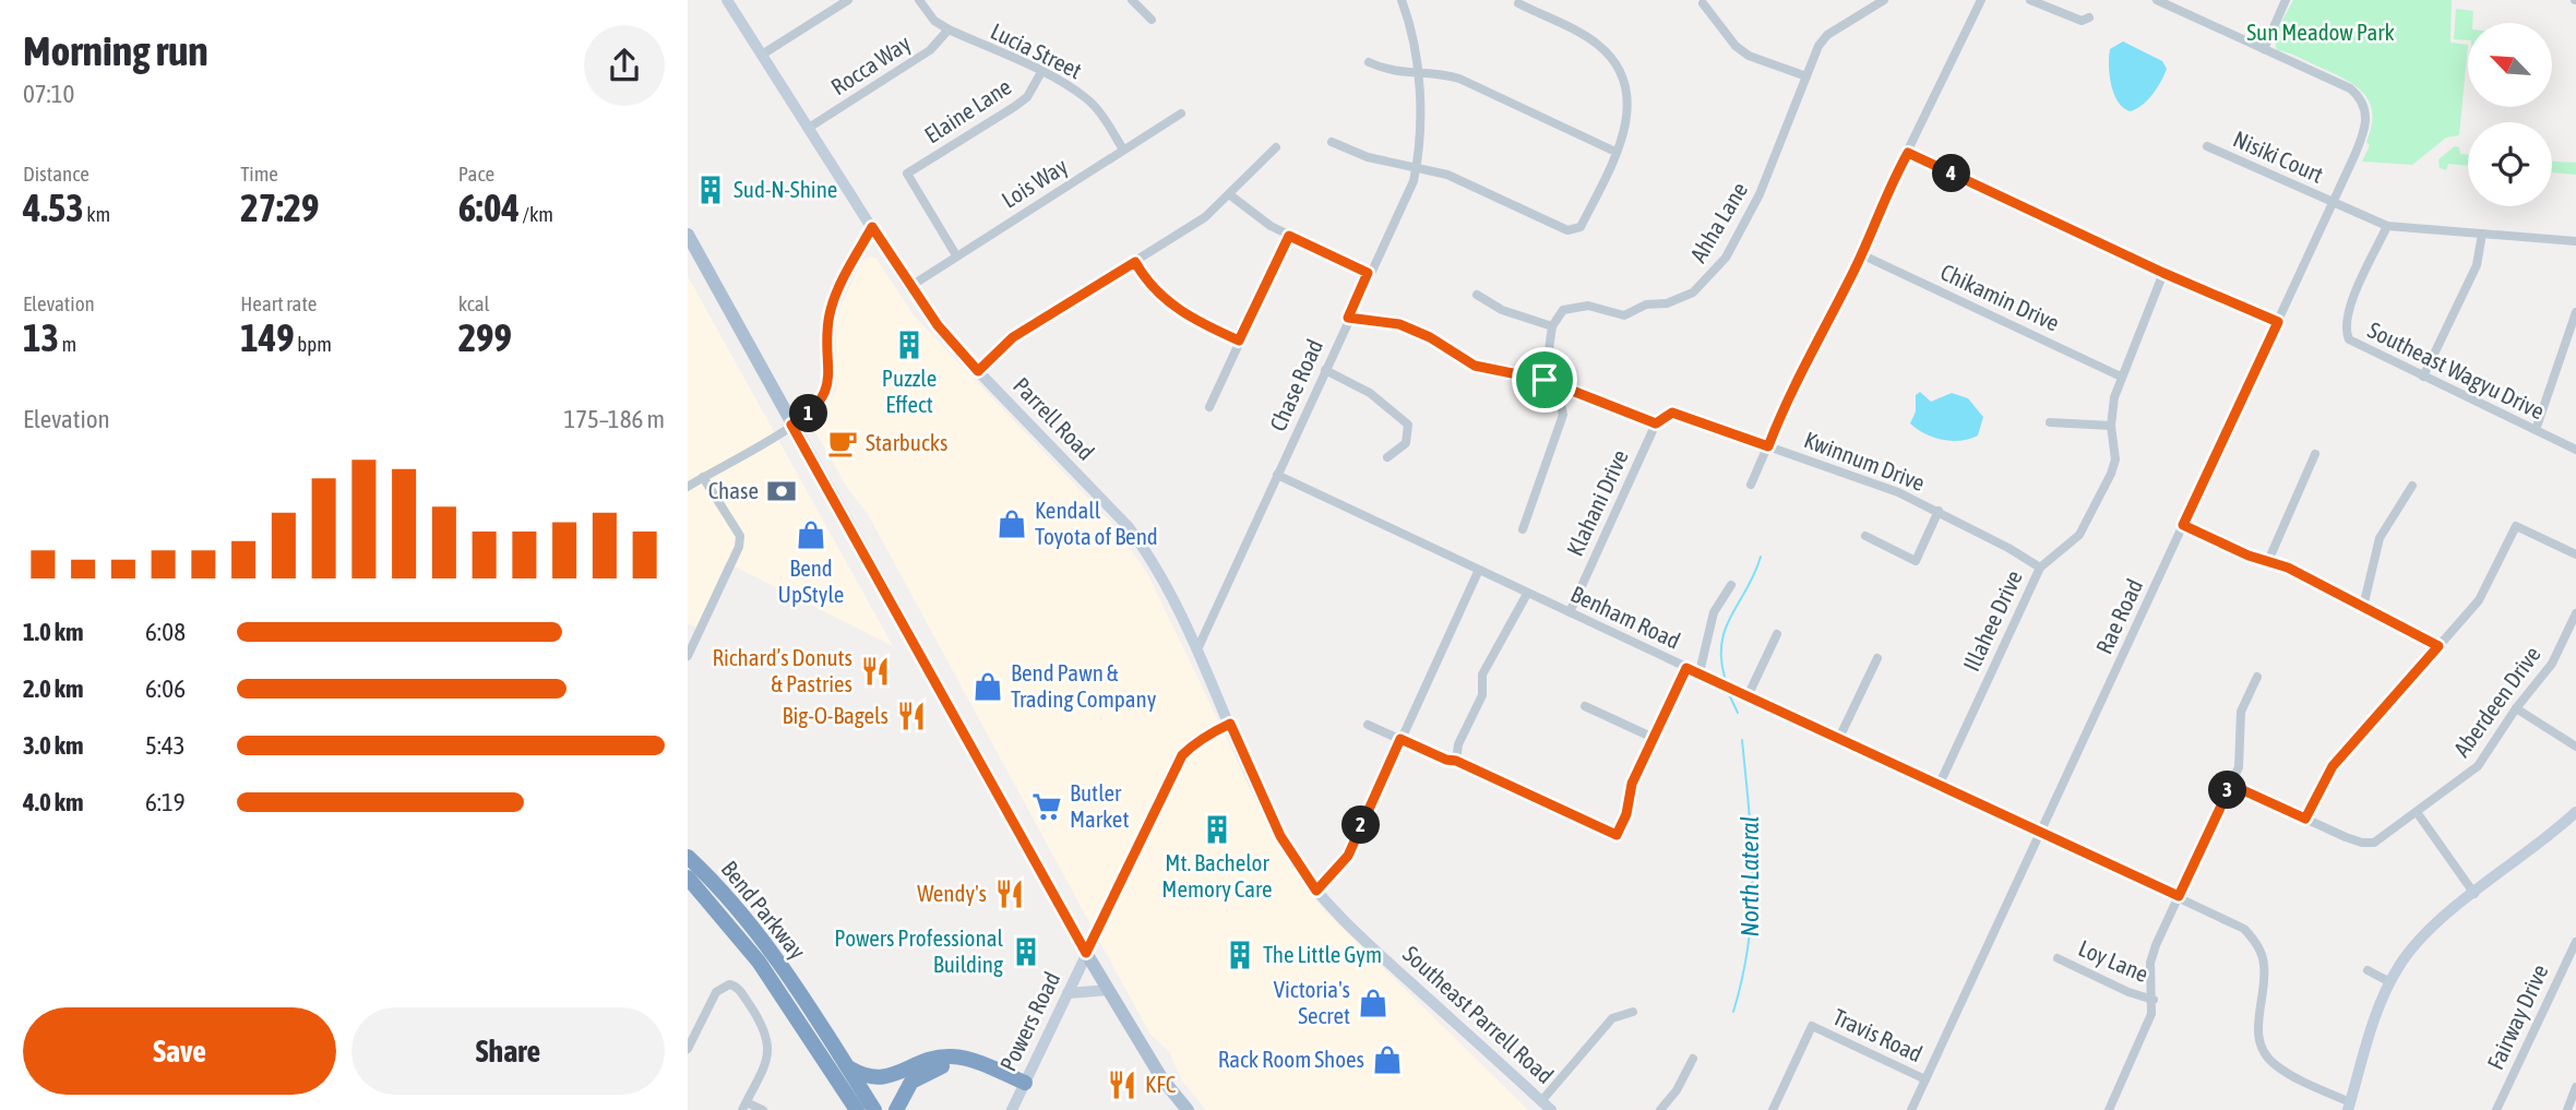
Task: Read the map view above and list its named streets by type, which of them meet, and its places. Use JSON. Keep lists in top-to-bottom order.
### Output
{
  "streets": {
    "highway": ["Bend Parkway"],
    "street": [
      "Lucia Street",
      "Rocca Way",
      "Elaine Lane",
      "Nisiki Court",
      "Lois Way",
      "Ahha Lane",
      "Chikamin Drive",
      "Southeast Wagyu Drive",
      "Chase Road",
      "Parrell Road",
      "Kwinnum Drive",
      "Klahani Drive",
      "Rae Road",
      "Benham Road",
      "Illahee Drive",
      "Aberdeen Drive",
      "Loy Lane",
      "Southeast Parrell Road",
      "Fairway Drive",
      "Powers Road",
      "Travis Road"
    ]
  },
  "crossings": [
    ["Lucia Street", "Rocca Way"],
    ["Lucia Street", "Elaine Lane"],
    ["Lucia Street", "Lois Way"],
    ["Rocca Way", "Parrell Road"],
    ["Elaine Lane", "Lois Way"],
    ["Nisiki Court", "Southeast Wagyu Drive"],
    ["Nisiki Court", "Rae Road"],
    ["Lois Way", "Parrell Road"],
    ["Chikamin Drive", "Illahee Drive"],
    ["Chase Road", "Parrell Road"],
    ["Chase Road", "Benham Road"],
    ["Parrell Road", "Southeast Parrell Road"],
    ["Parrell Road", "Powers Road"],
    ["Kwinnum Drive", "Klahani Drive"],
    ["Kwinnum Drive", "Illahee Drive"],
    ["Klahani Drive", "Benham Road"],
    ["Rae Road", "Benham Road"],
    ["Rae Road", "Travis Road"],
    ["Benham Road", "Illahee Drive"],
    ["Southeast Parrell Road", "Powers Road"]
  ],
  "water": ["North Lateral"],
  "parks": ["Sun Meadow Park"],
  "places": {
    "building": [
      "Sud-N-Shine",
      "Puzzle Effect",
      "Mt. Bachelor Memory Care",
      "Powers Professional Building",
      "The Little Gym"
    ],
    "cafe": ["Starbucks"],
    "bank": ["Chase"],
    "shop": [
      "Kendall Toyota of Bend",
      "Bend UpStyle",
      "Bend Pawn & Trading Company",
      "Victoria's Secret",
      "Rack Room Shoes"
    ],
    "restaurant": [
      "Richard’s Donuts & Pastries",
      "Big-O-Bagels",
      "Wendy's",
      "KFC"
    ],
    "supermarket": ["Butler Market"]
  },
  "north": "top left",
  "page": {
    "heading": ["Morning run", "07:10"],
    "stats": [
      ["Distance", "4.53 km"],
      ["Time", "27:29"],
      ["Pace", "6:04 /km"],
      ["Elevation", "13 m"],
      ["Heart rate", "149 bpm"],
      ["kcal", "299"]
    ],
    "pins": [
      "4",
      "1",
      "3",
      "2"
    ],
    "chart": ["Elevation", "175–186 m"],
    "list": [
      {
        "name": "1.0 km",
        "note": "6:08"
      },
      {
        "name": "2.0 km",
        "note": "6:06"
      },
      {
        "name": "3.0 km",
        "note": "5:43"
      },
      {
        "name": "4.0 km",
        "note": "6:19"
      }
    ],
    "buttons": ["Save", "Share"]
  }
}
